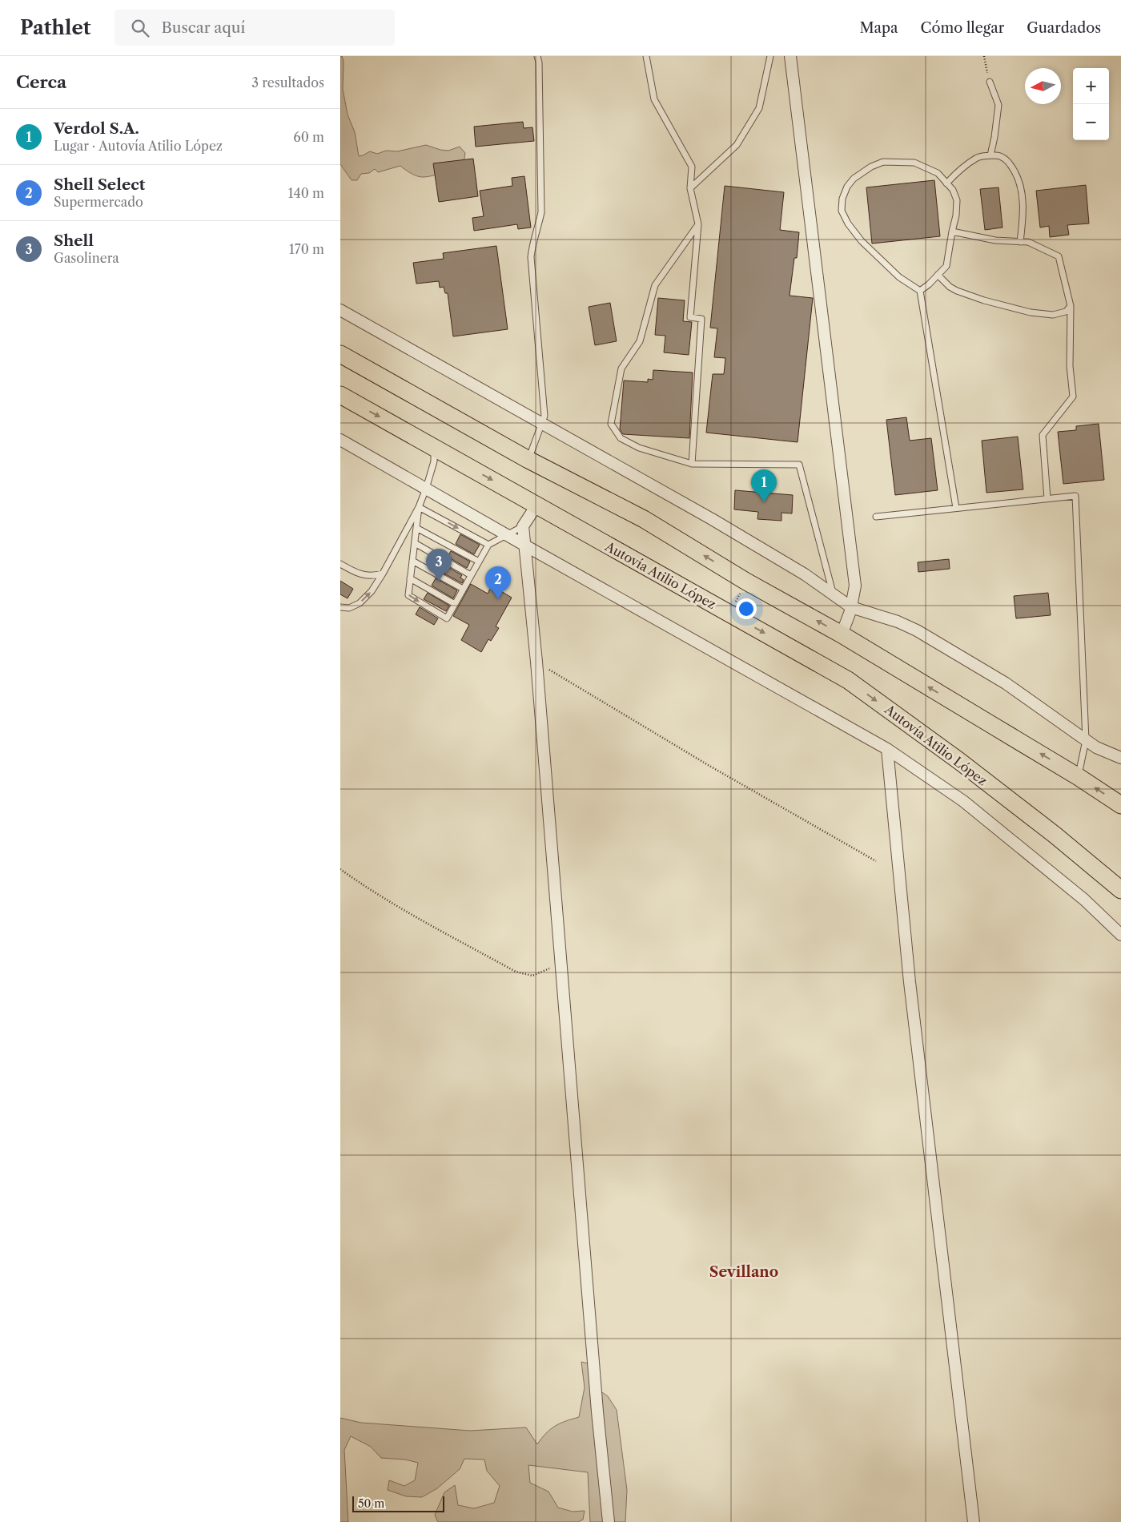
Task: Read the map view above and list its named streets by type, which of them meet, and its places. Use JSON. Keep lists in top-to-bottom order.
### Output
{
  "streets": {
    "main road": ["Autovía Atilio López"]
  },
  "districts": ["Sevillano"],
  "scale_bar": "50 m",
  "north": "left",
  "page": {
    "header": "Pathlet",
    "search": "Buscar aquí",
    "nav": ["Mapa", "Cómo llegar", "Guardados"],
    "heading": ["Cerca", "3 resultados"],
    "map_buttons": ["+", "−"],
    "list": [
      {
        "mark": "1",
        "name": "Verdol S.A.",
        "note": "Lugar · Autovía Atilio López",
        "value": "60 m"
      },
      {
        "mark": "2",
        "name": "Shell Select",
        "note": "Supermercado",
        "value": "140 m"
      },
      {
        "mark": "3",
        "name": "Shell",
        "note": "Gasolinera",
        "value": "170 m"
      }
    ],
    "pins": ["1", "3", "2"],
    "scale": "50 m"
  }
}
